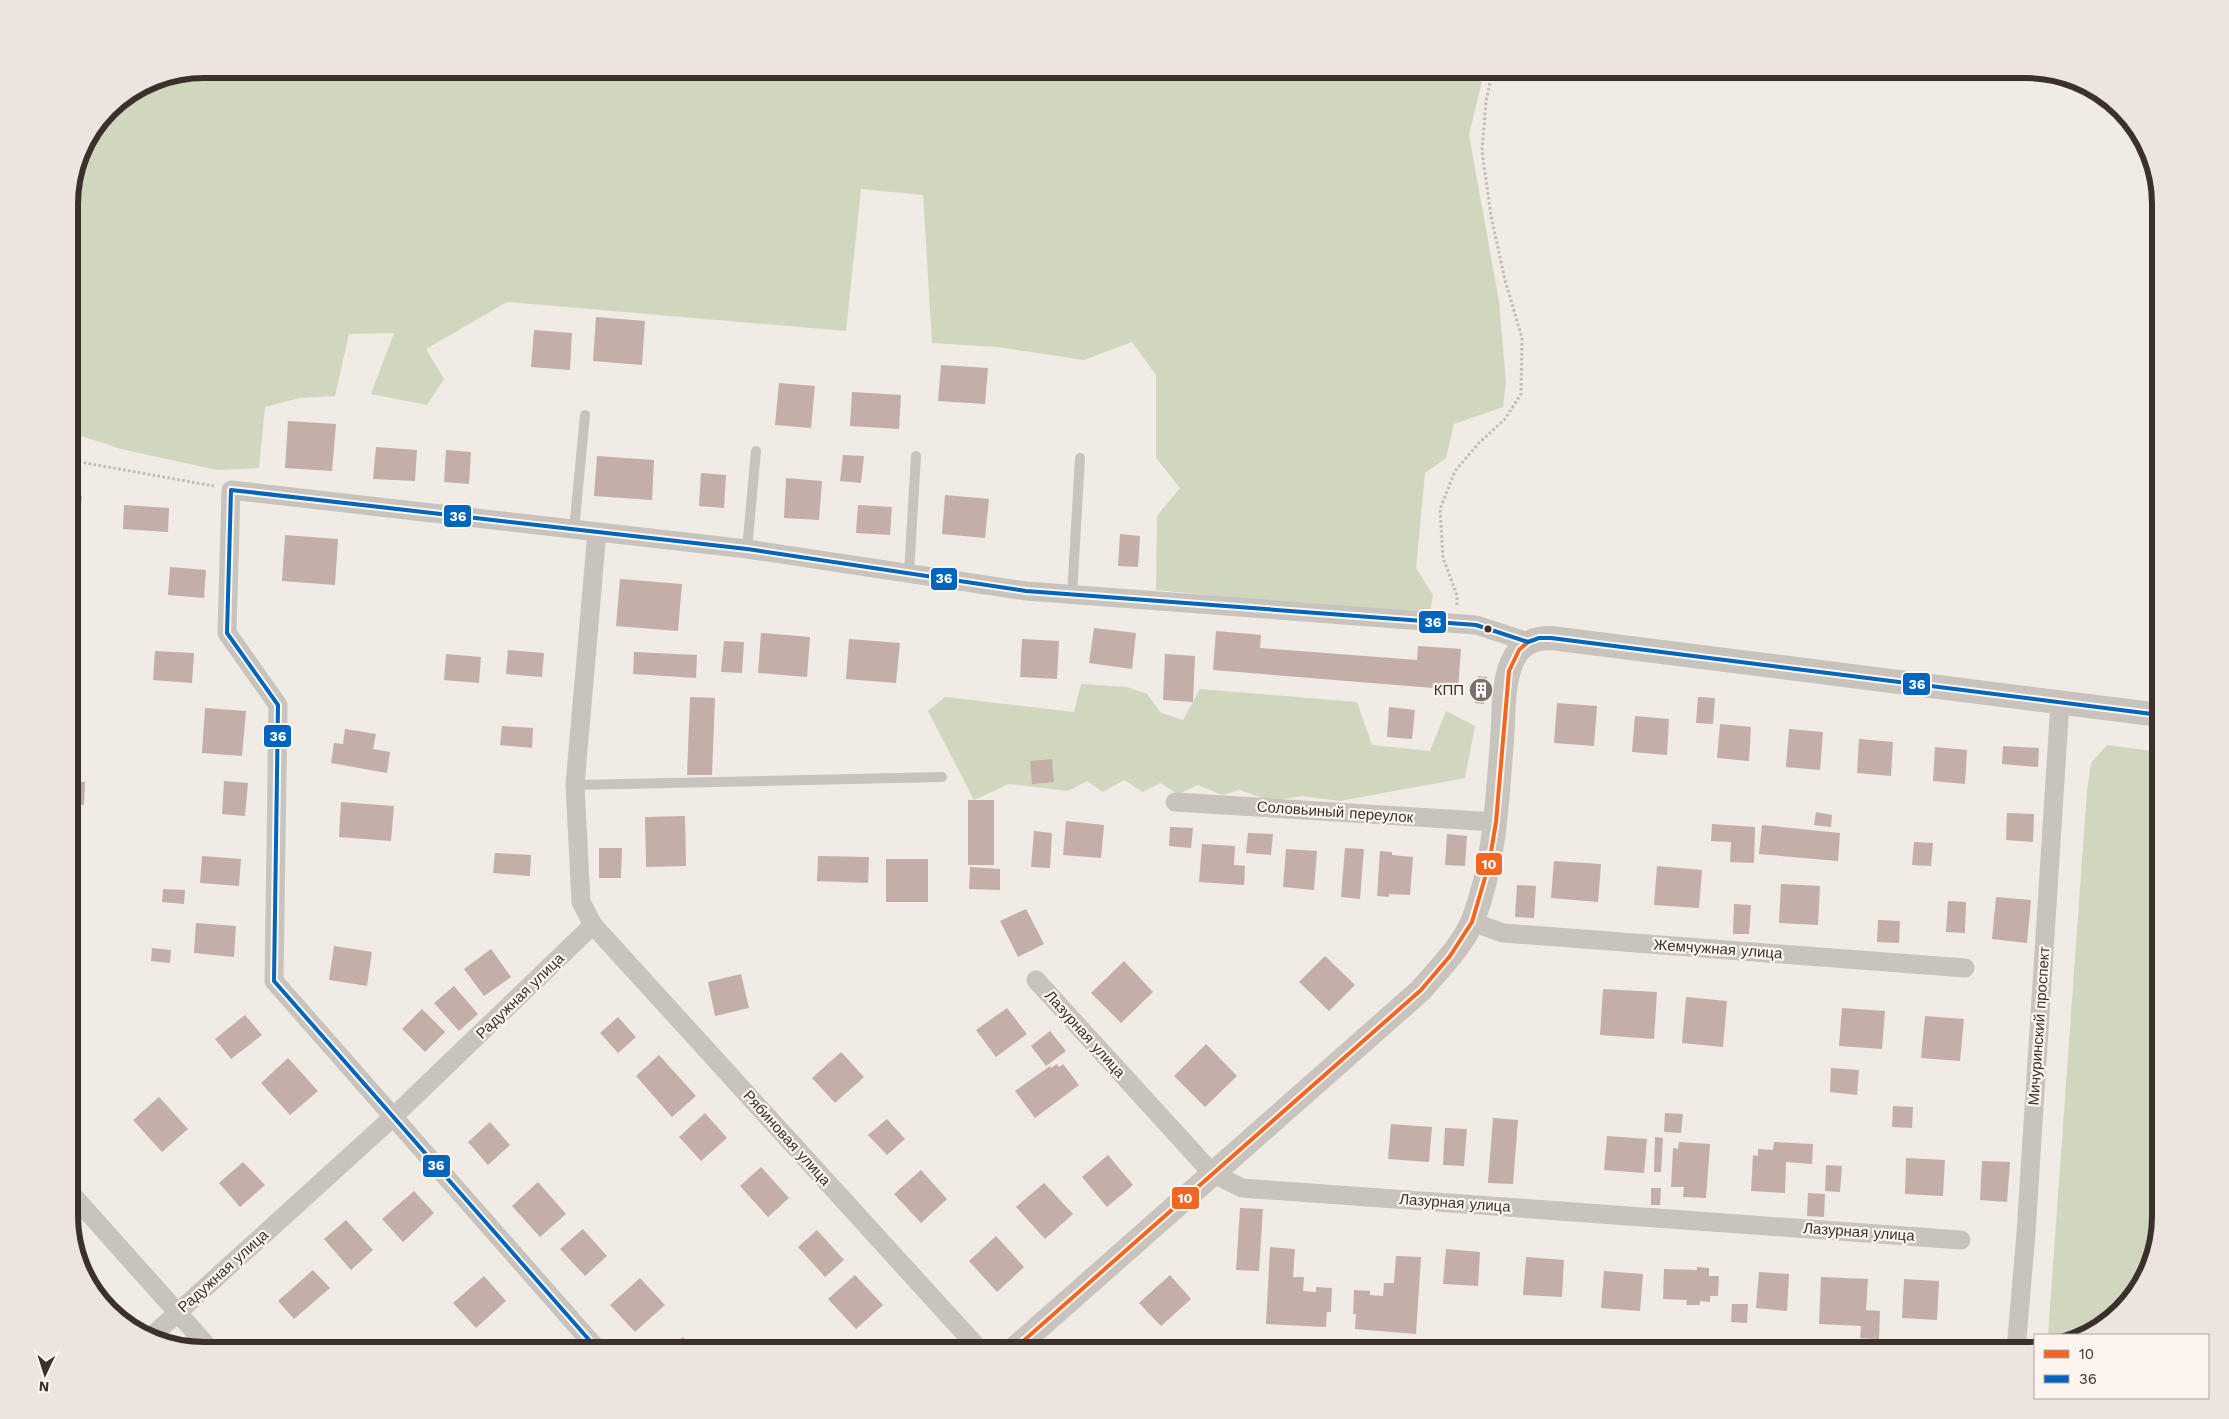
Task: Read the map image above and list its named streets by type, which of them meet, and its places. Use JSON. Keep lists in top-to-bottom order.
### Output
{
  "streets": {
    "street": [
      "Соловьиный переулок",
      "Жемчужная улица",
      "Радужная улица",
      "Мичуринский проспект",
      "Лазурная улица",
      "Рябиновая улица"
    ]
  },
  "crossings": [
    ["Радужная улица", "Рябиновая улица"]
  ],
  "places": {
    "building": ["КПП"]
  },
  "lines": ["transit line 36", "transit line 10"],
  "legend": ["10", "36"],
  "north": "bottom"
}
